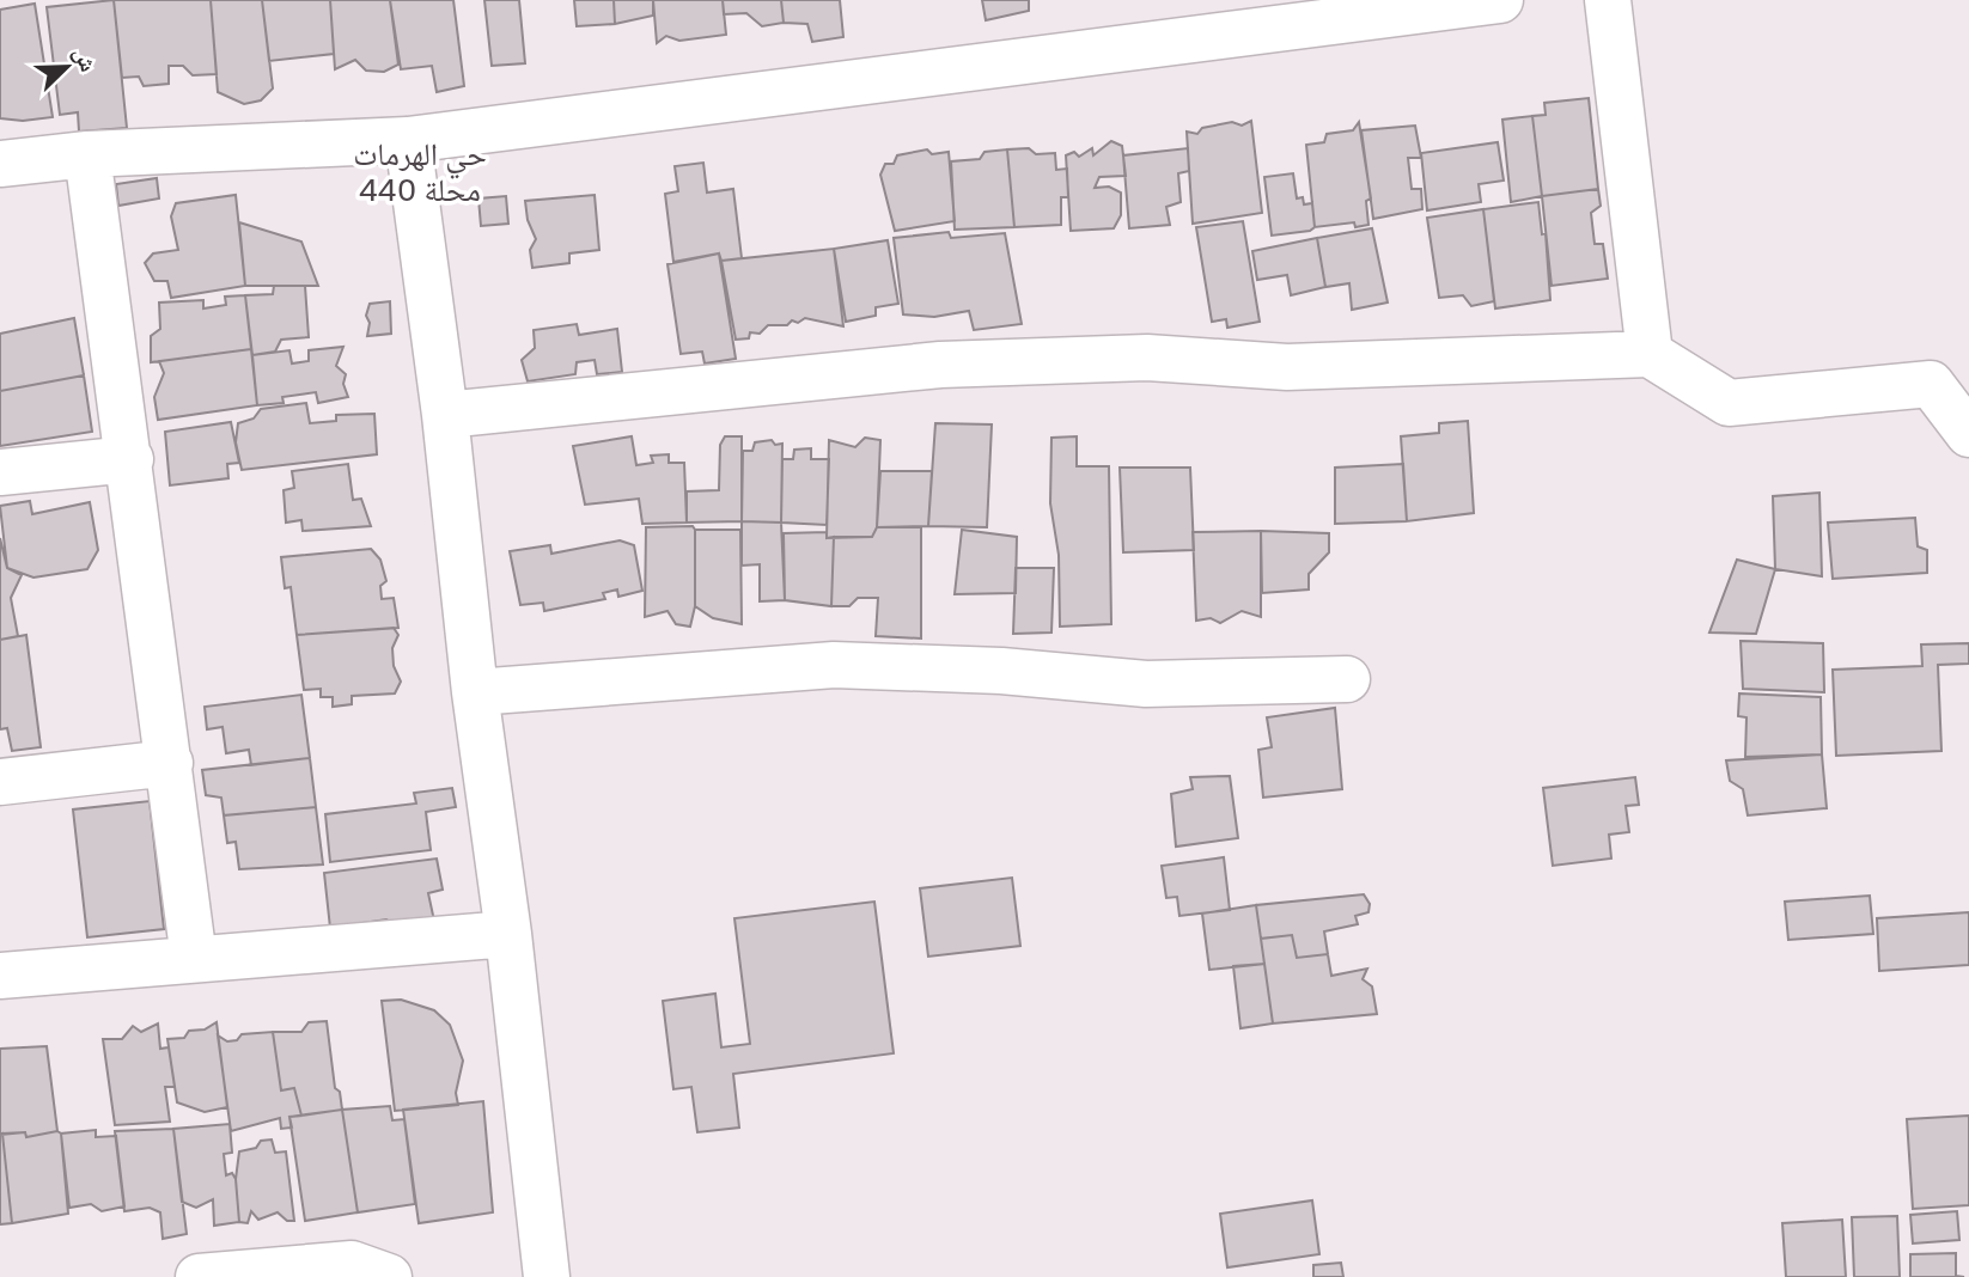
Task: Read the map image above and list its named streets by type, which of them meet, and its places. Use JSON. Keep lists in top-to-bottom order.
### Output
{
  "districts": ["حي الهرمات محلة 440"],
  "north": "top right"
}
